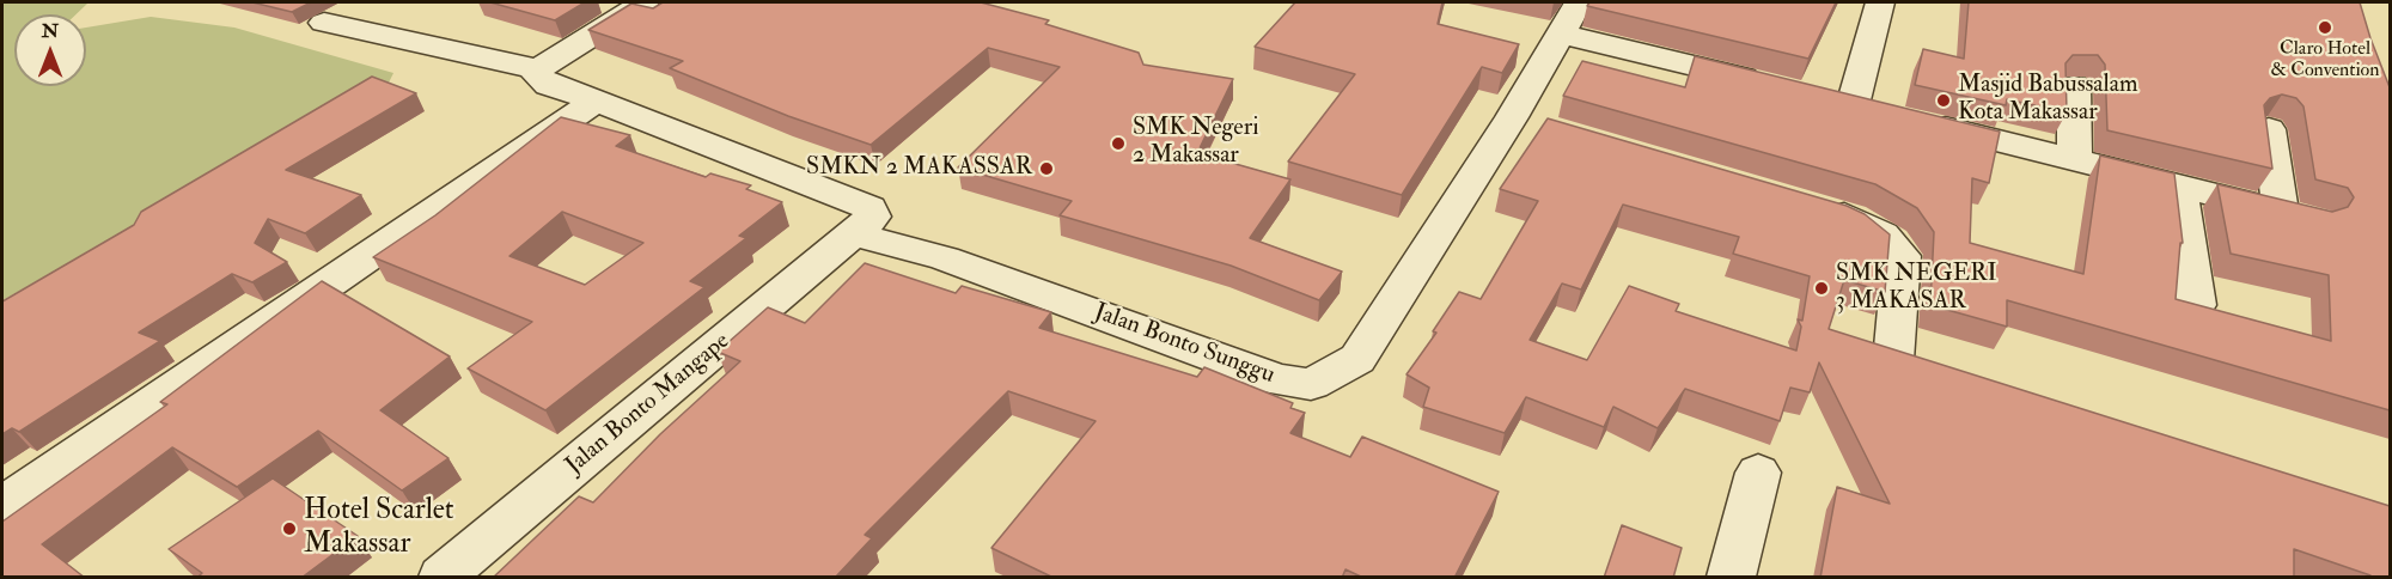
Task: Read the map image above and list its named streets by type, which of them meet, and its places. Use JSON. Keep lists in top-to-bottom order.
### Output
{
  "streets": {
    "street": ["Jalan Bonto Sunggu", "Jalan Bonto Mangape"]
  },
  "crossings": [
    ["Jalan Bonto Sunggu", "Jalan Bonto Mangape"]
  ],
  "places": [
    "Claro Hotel & Convention",
    "Masjid Babussalam Kota Makassar",
    "SMK Negeri 2 Makassar",
    "SMKN 2 MAKASSAR",
    "SMK NEGERI 3 MAKASAR",
    "Hotel Scarlet Makassar"
  ],
  "north": "top"
}
